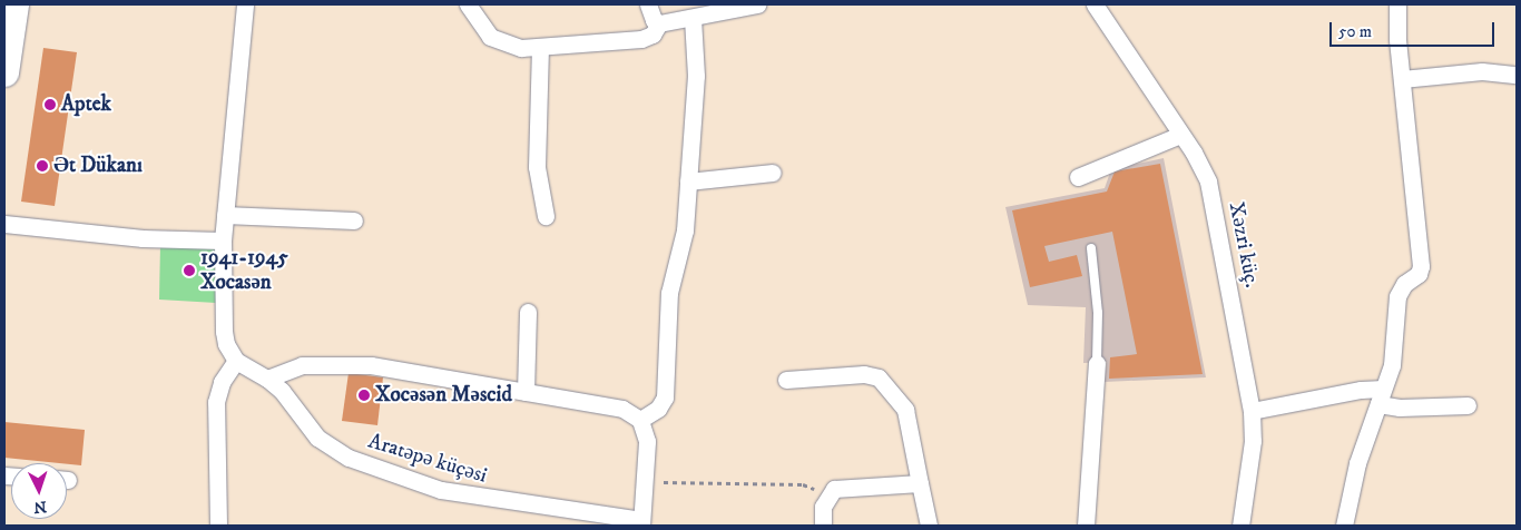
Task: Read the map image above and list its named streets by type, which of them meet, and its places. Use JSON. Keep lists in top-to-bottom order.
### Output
{
  "streets": {
    "street": ["Xəzri küç.", "Aratəpə küçəsi"]
  },
  "places": [
    "Aptek",
    "Ət Dükanı",
    "1941-1945 Xocasən",
    "Xocəsən Məscid"
  ],
  "scale_bar": "50 m",
  "north": "bottom"
}
